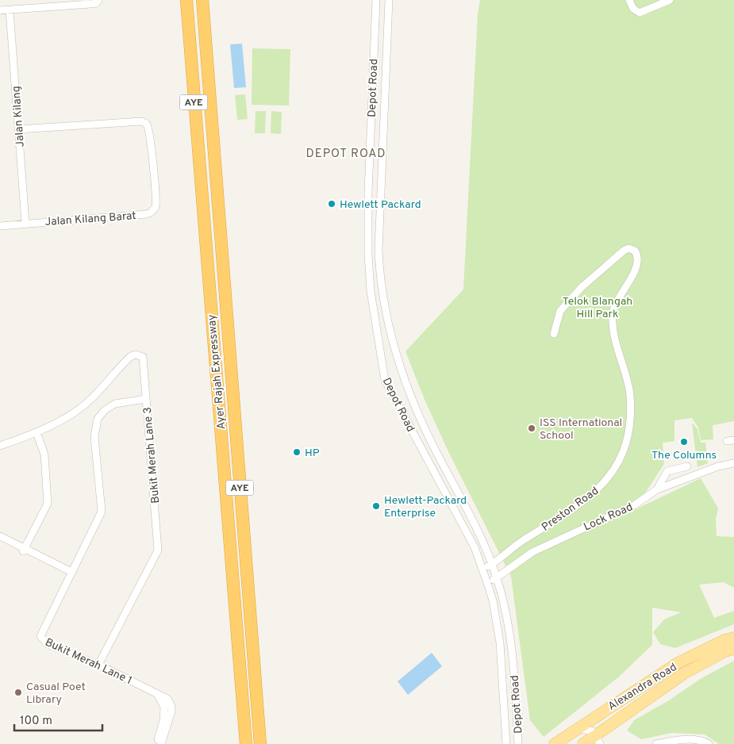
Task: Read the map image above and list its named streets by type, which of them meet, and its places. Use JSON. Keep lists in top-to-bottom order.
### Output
{
  "streets": {
    "highway": ["AYE", "Ayer Rajah Expressway"],
    "main road": ["Alexandra Road"],
    "street": [
      "Depot Road",
      "Jalan Kilang",
      "Jalan Kilang Barat",
      "Bukit Merah Lane 3",
      "Preston Road",
      "Lock Road",
      "Bukit Merah Lane 1"
    ]
  },
  "crossings": [
    ["Depot Road", "Preston Road"],
    ["Depot Road", "Lock Road"],
    ["Jalan Kilang", "Jalan Kilang Barat"],
    ["Bukit Merah Lane 3", "Bukit Merah Lane 1"]
  ],
  "districts": ["DEPOT ROAD"],
  "parks": ["Telok Blangah Hill Park"],
  "places": [
    "Hewlett Packard",
    "ISS International School",
    "The Columns",
    "HP",
    "Hewlett-Packard Enterprise",
    "Casual Poet Library"
  ],
  "scale_bar": "100 m"
}
